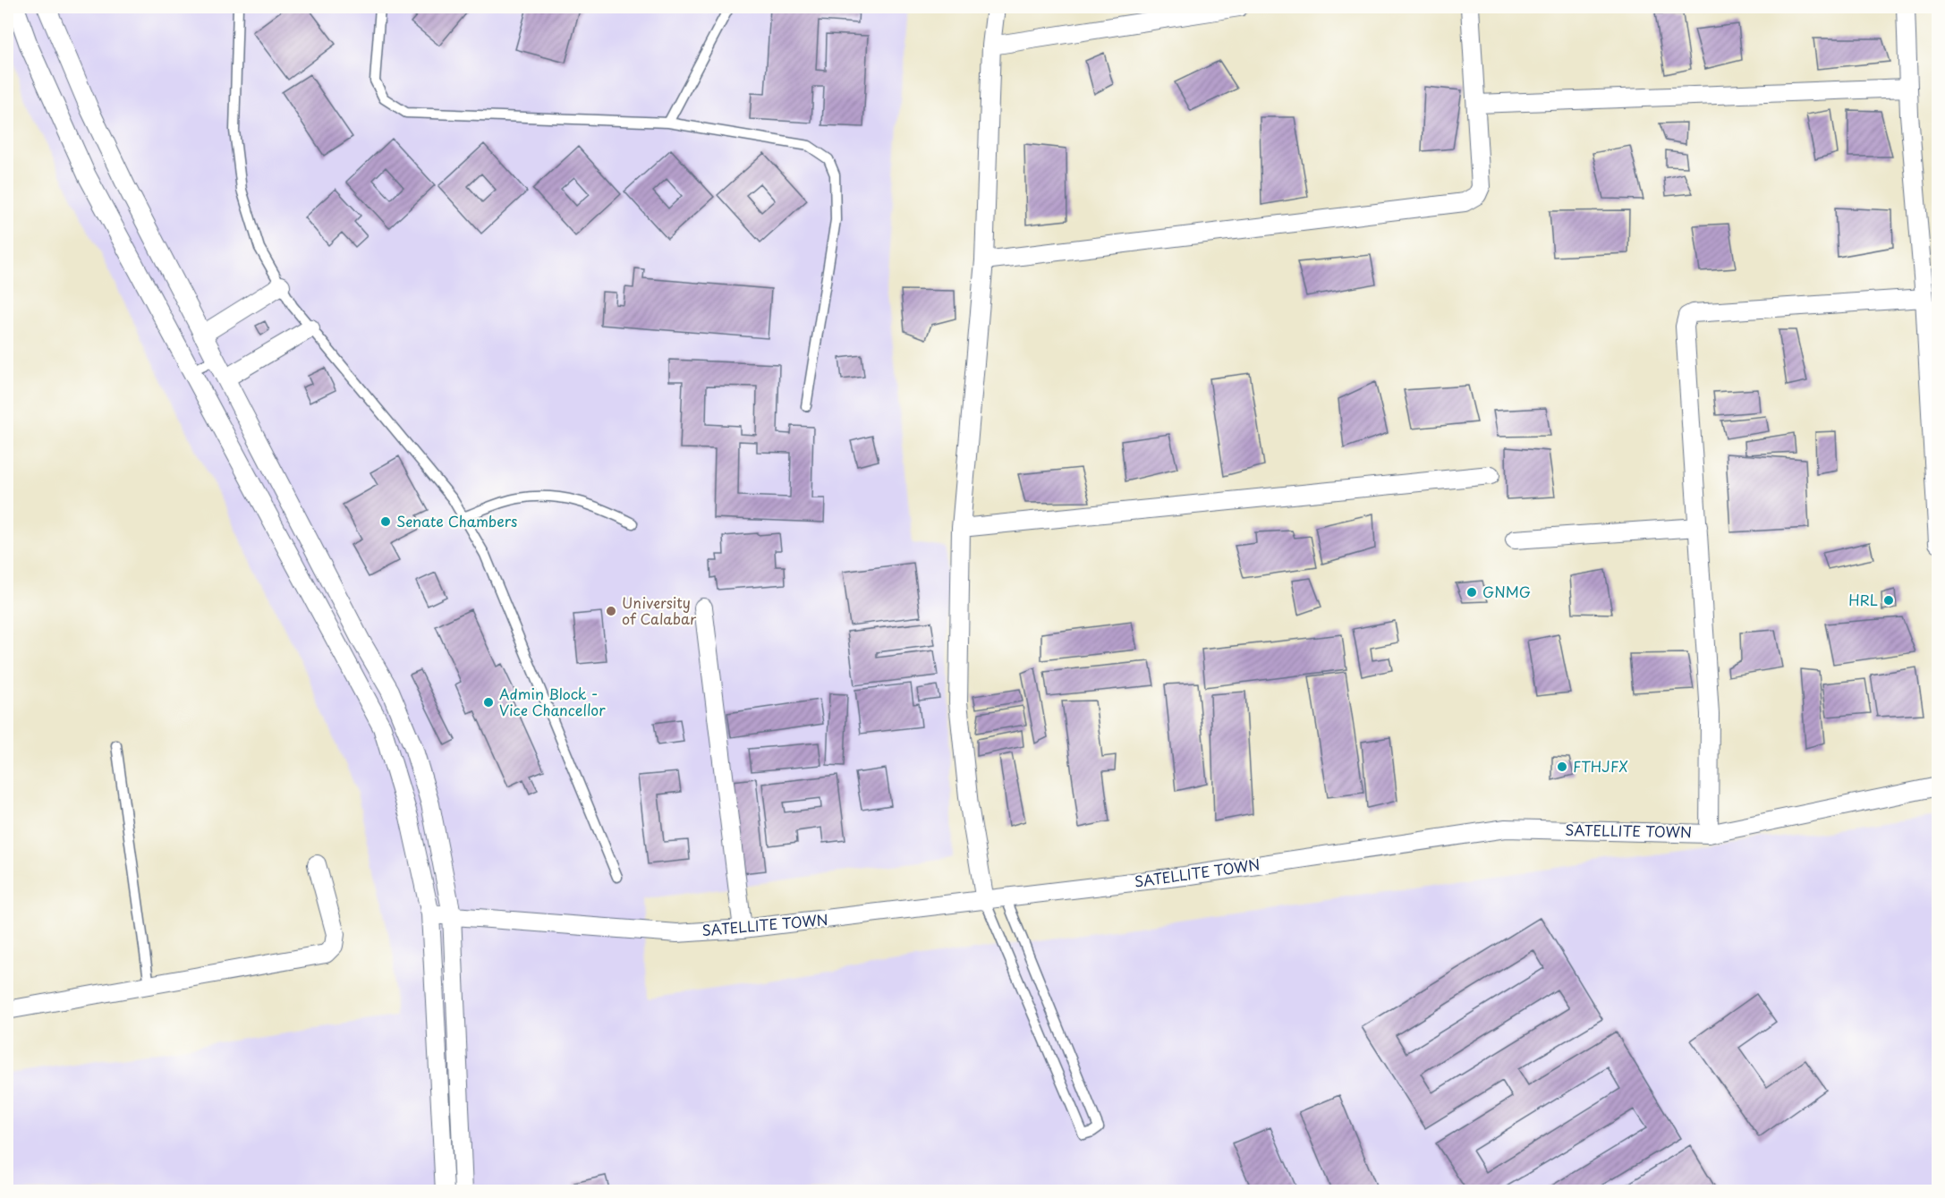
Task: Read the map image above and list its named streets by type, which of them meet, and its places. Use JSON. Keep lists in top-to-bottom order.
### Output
{
  "streets": {
    "street": ["SATELLITE TOWN"]
  },
  "places": [
    "Senate Chambers",
    "GNMG",
    "HRL",
    "University of Calabar",
    "Admin Block - Vice Chancellor",
    "FTHJFX"
  ]
}
